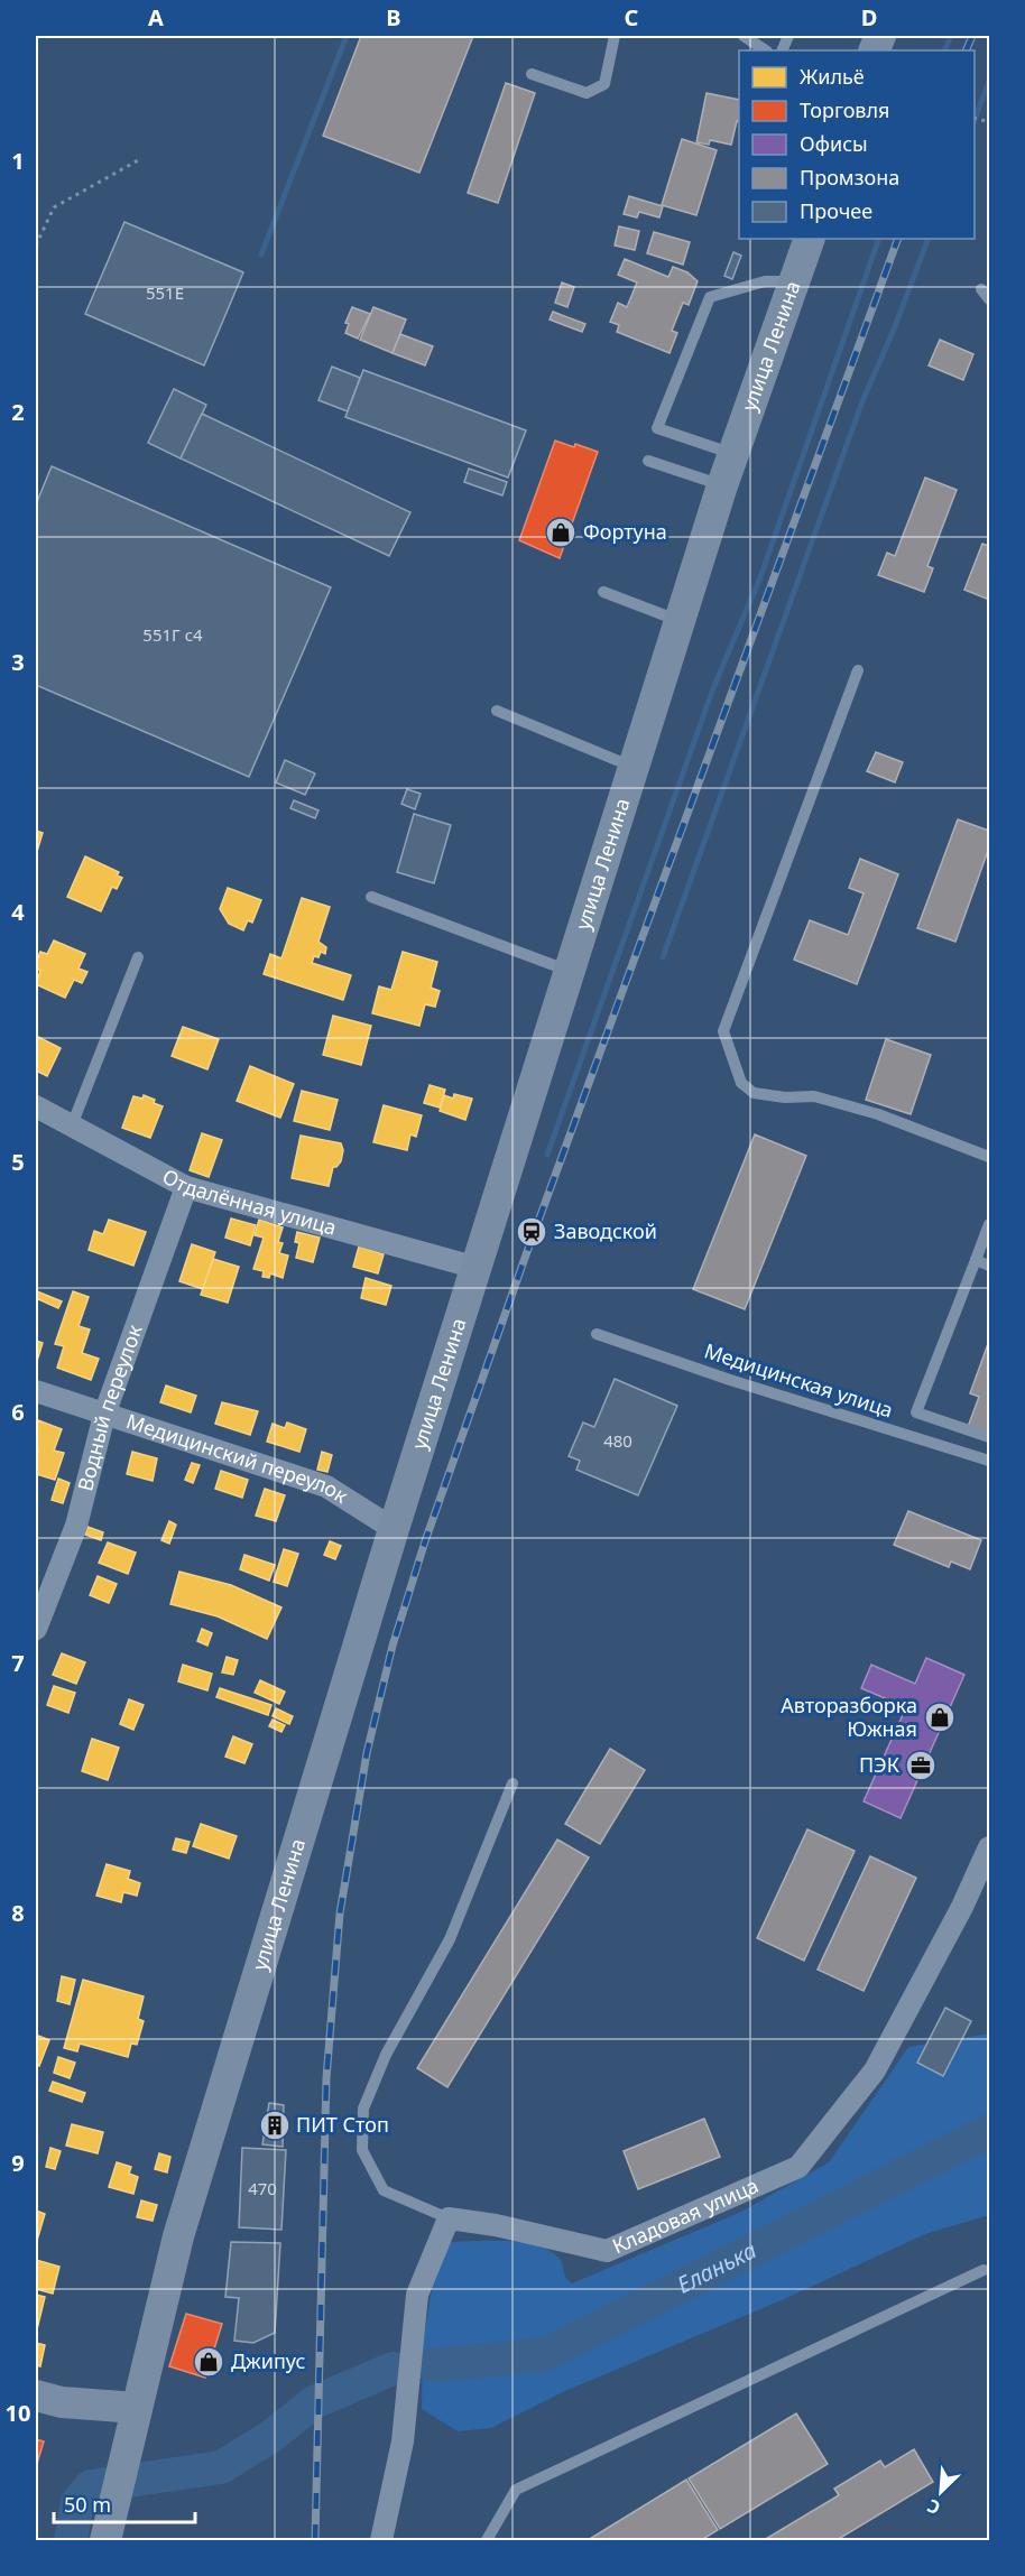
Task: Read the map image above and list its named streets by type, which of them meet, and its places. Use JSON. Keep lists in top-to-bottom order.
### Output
{
  "streets": {
    "main road": ["улица Ленина"],
    "street": [
      "Отдалённая улица",
      "Водный переулок",
      "Медицинский переулок",
      "Кладовая улица"
    ],
    "lane": ["Медицинская улица"]
  },
  "crossings": [
    ["улица Ленина", "Отдалённая улица"],
    ["улица Ленина", "Медицинский переулок"],
    ["Отдалённая улица", "Водный переулок"],
    ["Водный переулок", "Медицинский переулок"]
  ],
  "water": ["Еланька"],
  "places": {
    "shop": ["Фортуна", "Авторазборка Южная", "Джипус"],
    "station": ["Заводской"],
    "office": ["ПЭК"],
    "building": ["ПИТ Стоп"]
  },
  "house_numbers": [
    "551Е",
    "551Г с4",
    "480",
    "470"
  ],
  "legend": [
    "Жильё",
    "Торговля",
    "Офисы",
    "Промзона",
    "Прочее"
  ],
  "scale_bar": "50 m",
  "north": "bottom left",
  "grid": {
    "columns": [
      "A",
      "B",
      "C",
      "D"
    ],
    "rows": [
      "1",
      "2",
      "3",
      "4",
      "5",
      "6",
      "7",
      "8",
      "9",
      "10"
    ]
  }
}
